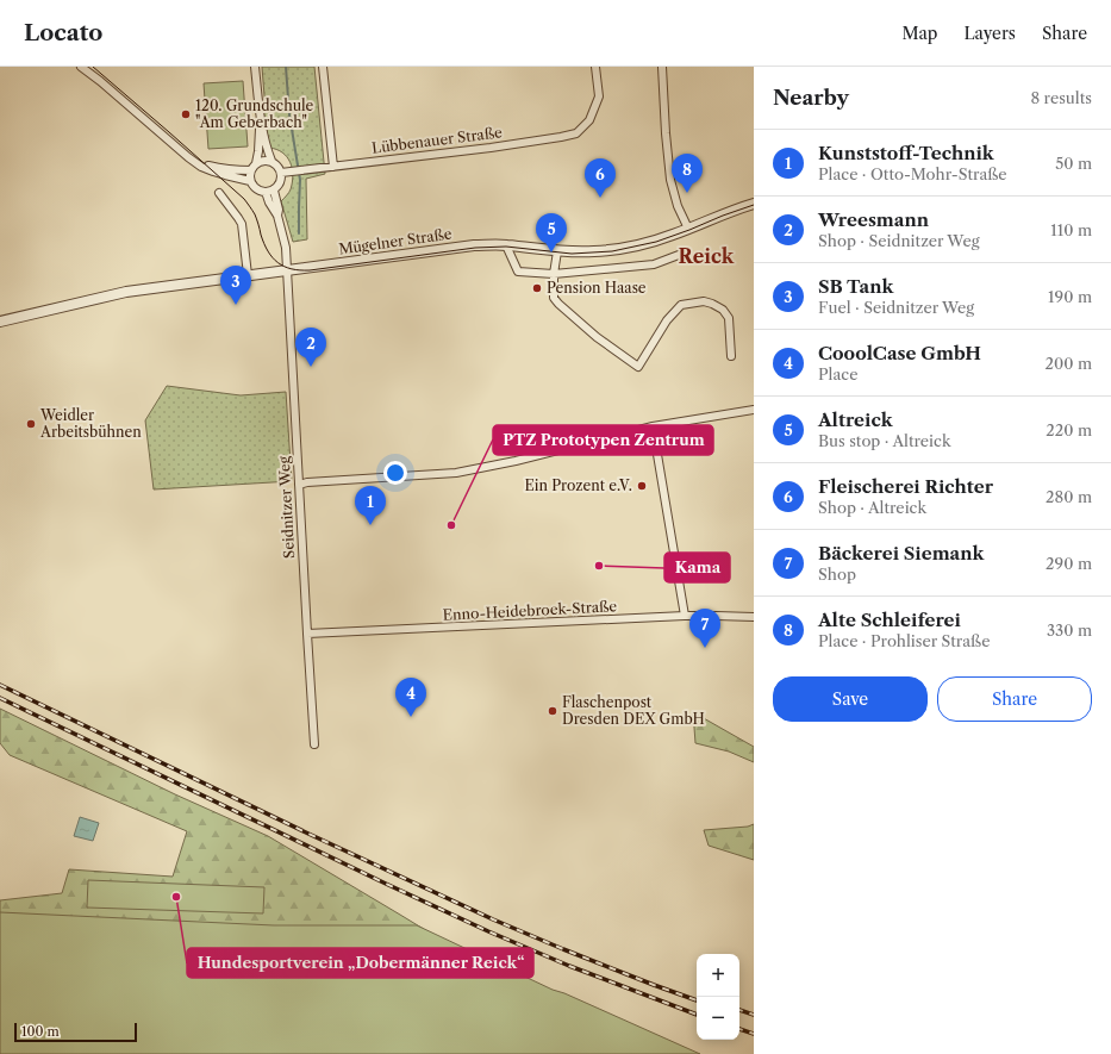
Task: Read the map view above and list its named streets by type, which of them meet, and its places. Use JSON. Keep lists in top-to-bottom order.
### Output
{
  "streets": {
    "street": [
      "Lübbenauer Straße",
      "Mügelner Straße",
      "Seidnitzer Weg",
      "Enno-Heidebroek-Straße"
    ]
  },
  "crossings": [
    ["Mügelner Straße", "Seidnitzer Weg"],
    ["Seidnitzer Weg", "Enno-Heidebroek-Straße"]
  ],
  "districts": ["Reick"],
  "places": [
    "120. Grundschule \"Am Geberbach\"",
    "Pension Haase",
    "Weidler Arbeitsbühnen",
    "Ein Prozent e.V.",
    "PTZ Prototypen Zentrum",
    "Kama",
    "Flaschenpost Dresden DEX GmbH",
    "Hundesportverein „Dobermänner Reick“"
  ],
  "scale_bar": "100 m",
  "page": {
    "header": "Locato",
    "nav": ["Map", "Layers", "Share"],
    "heading": ["Nearby", "8 results"],
    "list": [
      {
        "mark": "1",
        "name": "Kunststoff-Technik",
        "note": "Place · Otto-Mohr-Straße",
        "value": "50 m"
      },
      {
        "mark": "2",
        "name": "Wreesmann",
        "note": "Shop · Seidnitzer Weg",
        "value": "110 m"
      },
      {
        "mark": "3",
        "name": "SB Tank",
        "note": "Fuel · Seidnitzer Weg",
        "value": "190 m"
      },
      {
        "mark": "4",
        "name": "CooolCase GmbH",
        "note": "Place",
        "value": "200 m"
      },
      {
        "mark": "5",
        "name": "Altreick",
        "note": "Bus stop · Altreick",
        "value": "220 m"
      },
      {
        "mark": "6",
        "name": "Fleischerei Richter",
        "note": "Shop · Altreick",
        "value": "280 m"
      },
      {
        "mark": "7",
        "name": "Bäckerei Siemank",
        "note": "Shop",
        "value": "290 m"
      },
      {
        "mark": "8",
        "name": "Alte Schleiferei",
        "note": "Place · Prohliser Straße",
        "value": "330 m"
      }
    ],
    "pins": [
      "8",
      "6",
      "5",
      "3",
      "2",
      "1",
      "7",
      "4"
    ],
    "buttons": ["Save", "Share"],
    "map_buttons": ["+", "−"],
    "scale": "100 m"
  }
}
